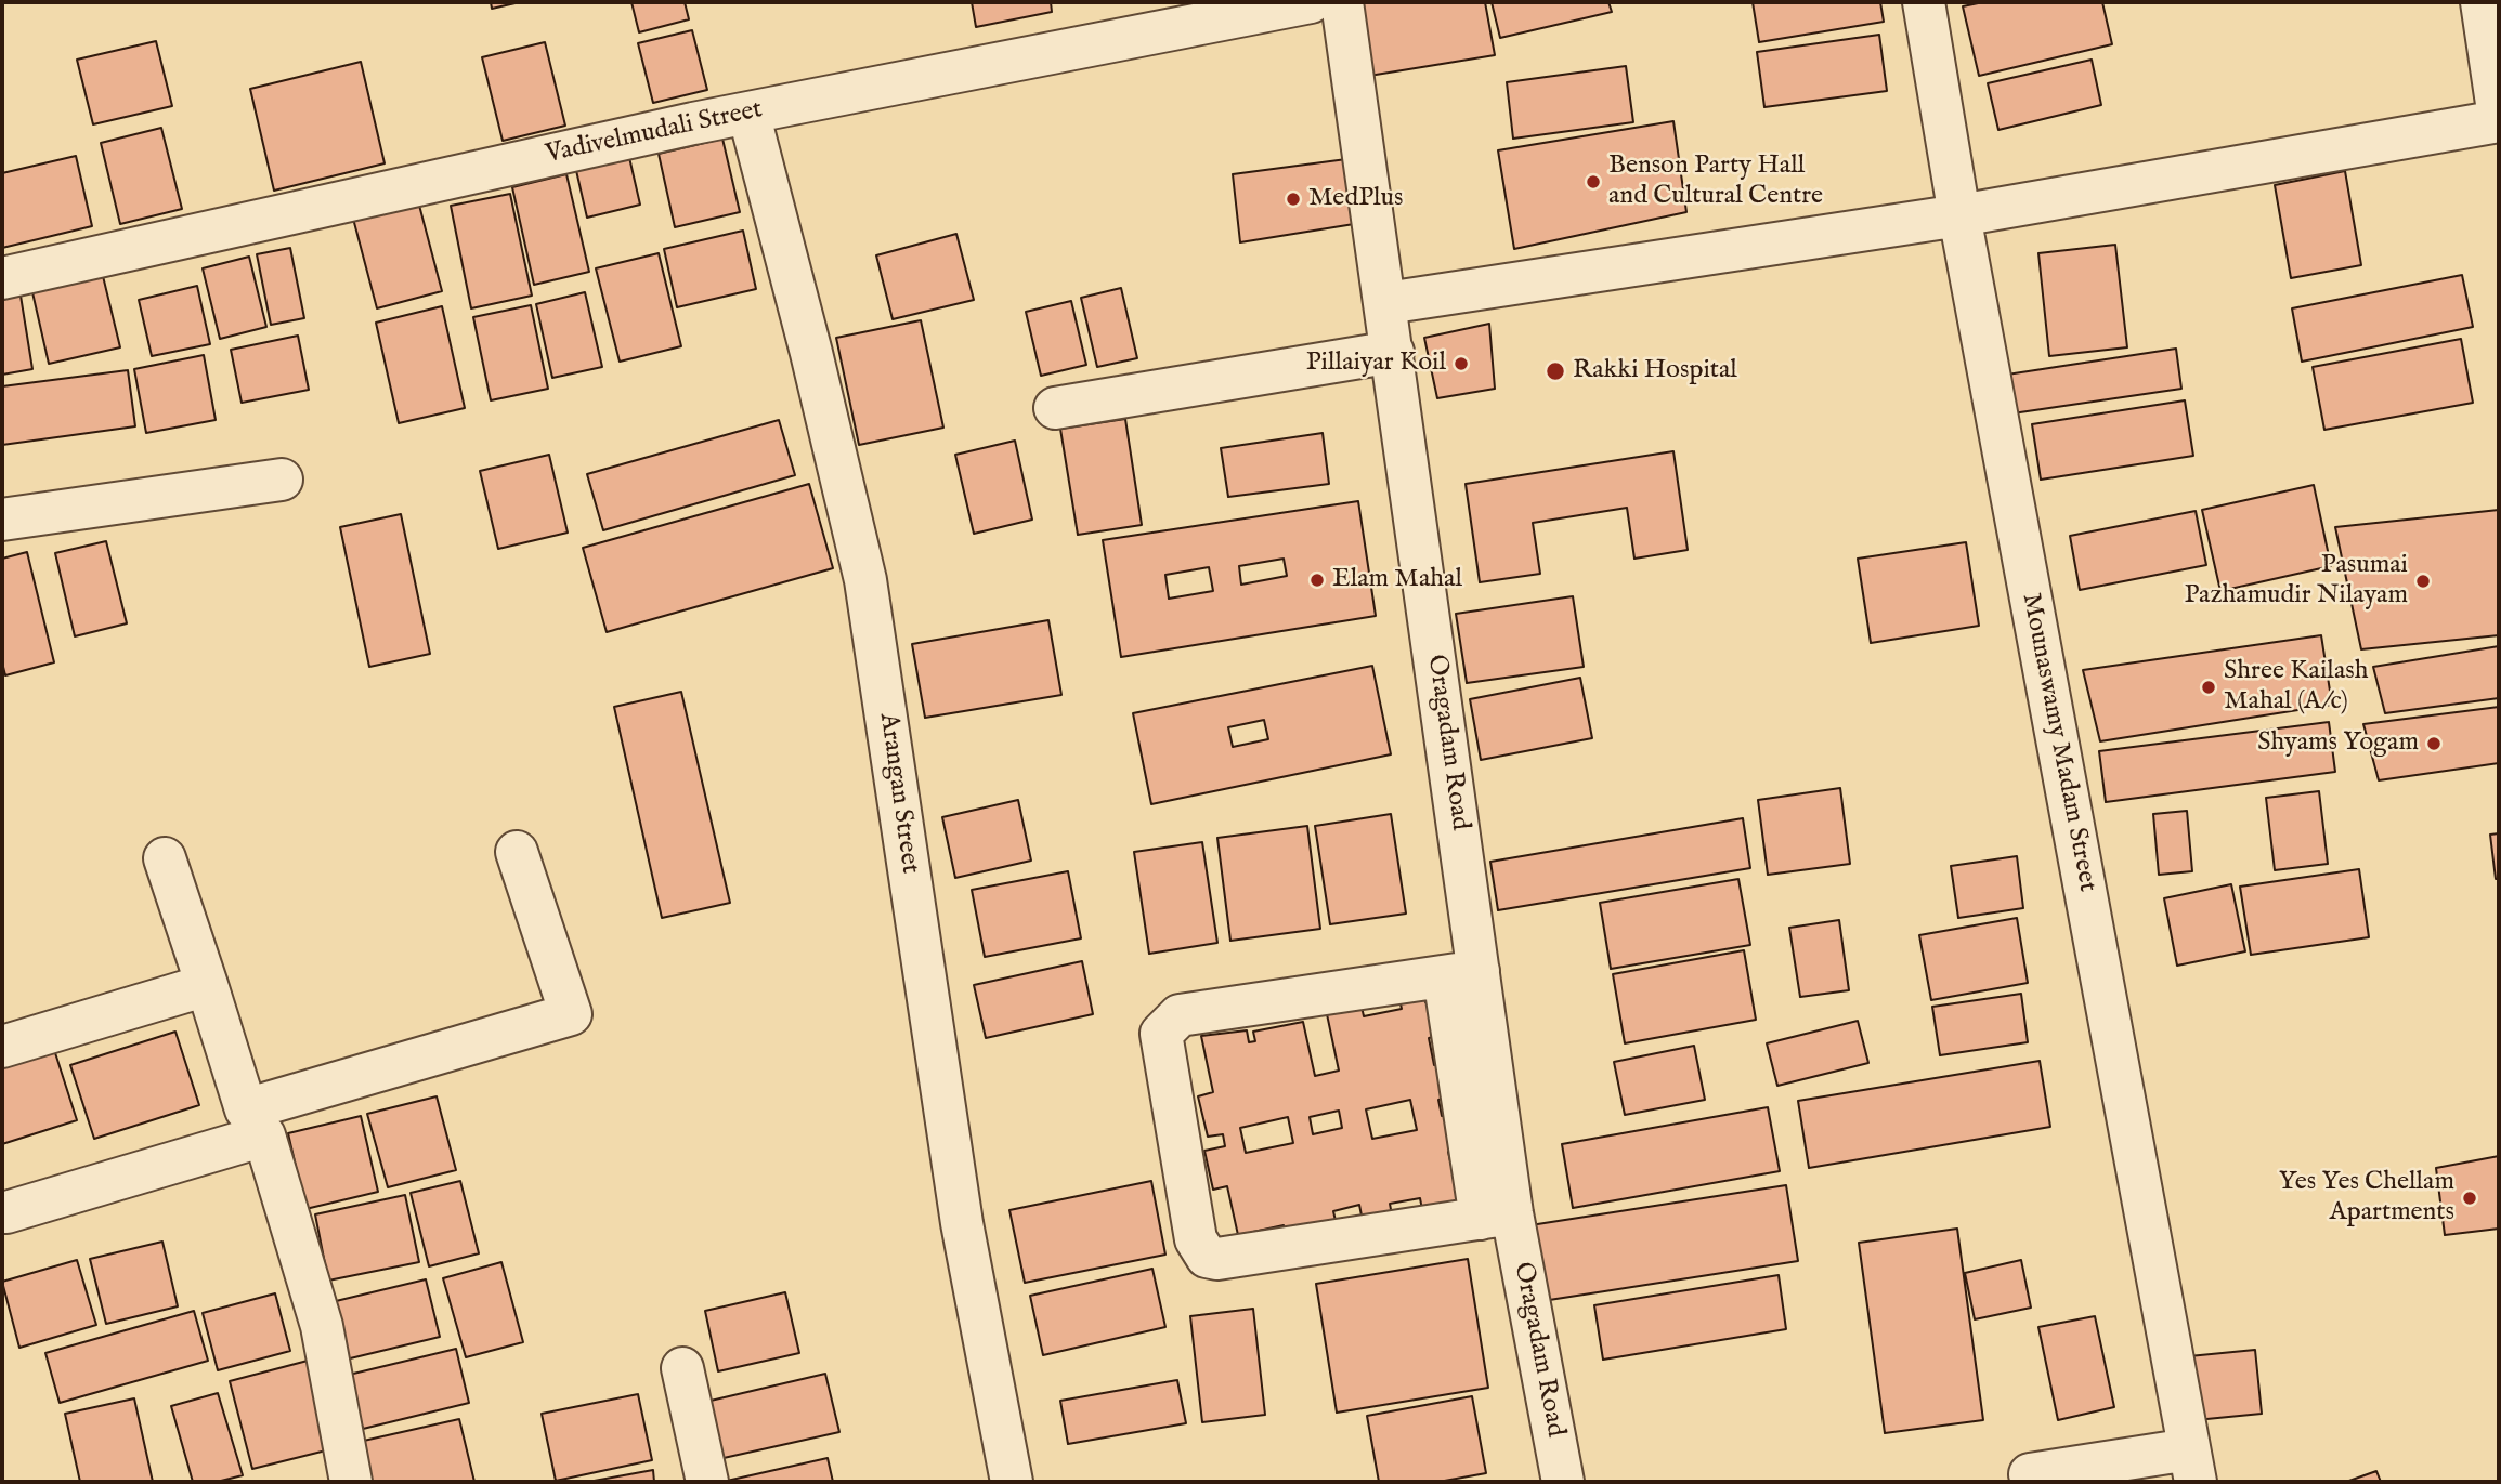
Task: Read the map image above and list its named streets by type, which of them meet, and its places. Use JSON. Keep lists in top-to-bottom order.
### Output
{
  "streets": {
    "street": [
      "Vadivelmudali Street",
      "Oragadam Road",
      "Mounaswamy Madam Street",
      "Arangan Street"
    ]
  },
  "crossings": [
    ["Vadivelmudali Street", "Arangan Street"]
  ],
  "places": [
    "Benson Party Hall and Cultural Centre",
    "MedPlus",
    "Pillaiyar Koil",
    "Rakki Hospital",
    "Elam Mahal",
    "Pasumai Pazhamudir Nilayam",
    "Shree Kailash Mahal (A/c)",
    "Shyams Yogam",
    "Yes Yes Chellam Apartments"
  ]
}
